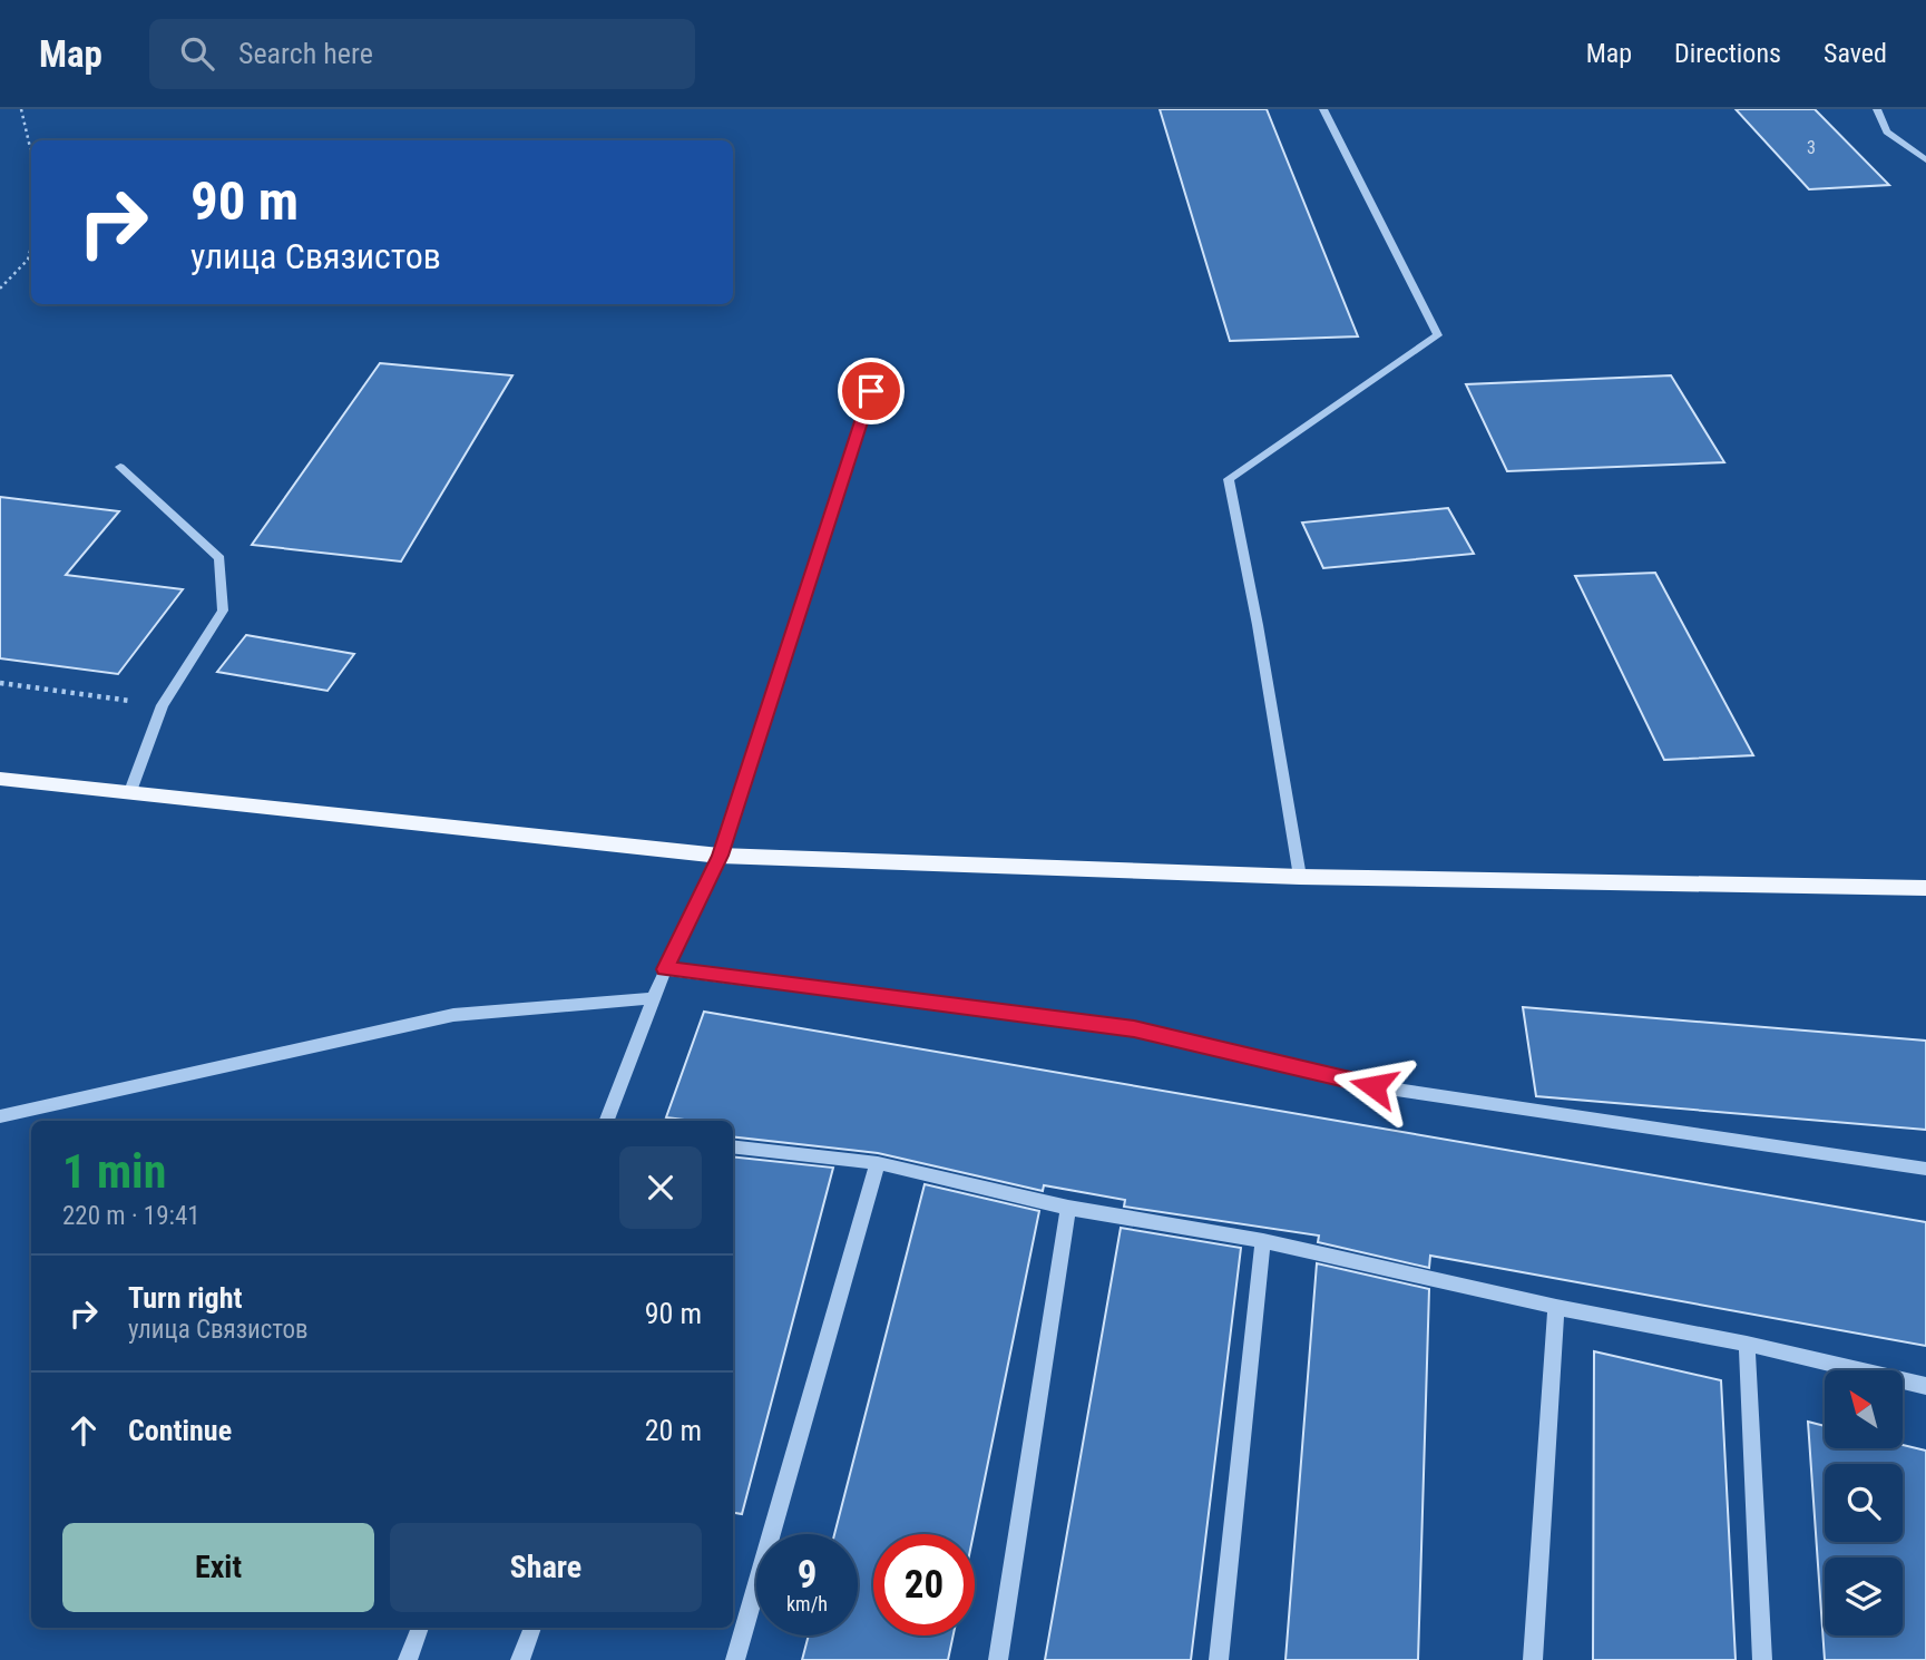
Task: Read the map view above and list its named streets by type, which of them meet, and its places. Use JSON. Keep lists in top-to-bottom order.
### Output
{
  "house_numbers": ["3"],
  "north": "top left",
  "page": {
    "header": "Map",
    "search": "Search here",
    "nav": ["Map", "Directions", "Saved"],
    "turn": ["90 m", "улица Связистов"],
    "heading": ["1 min", "220 m · 19:41"],
    "list": [
      {
        "name": "Turn right",
        "note": "улица Связистов",
        "value": "90 m"
      },
      {
        "name": "Continue",
        "value": "20 m"
      }
    ],
    "buttons": ["Exit", "Share"],
    "speed": "9 km/h",
    "limit": "20"
  }
}
